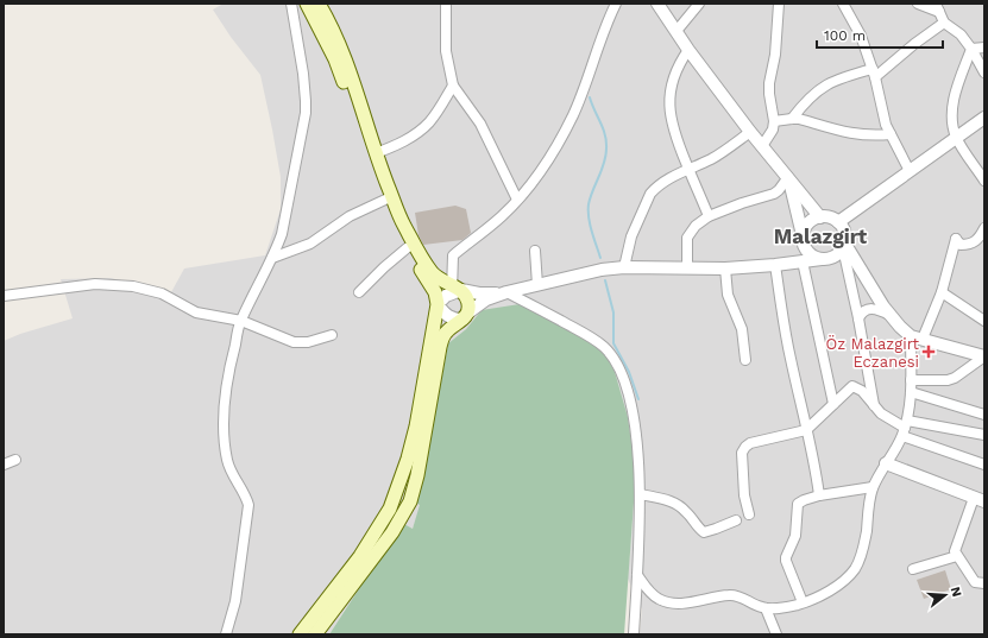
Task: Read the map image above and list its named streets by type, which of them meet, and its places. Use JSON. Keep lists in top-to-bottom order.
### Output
{
  "districts": ["Malazgirt"],
  "places": {
    "health": ["Öz Malazgirt Eczanesi"]
  },
  "scale_bar": "100 m",
  "north": "right"
}
